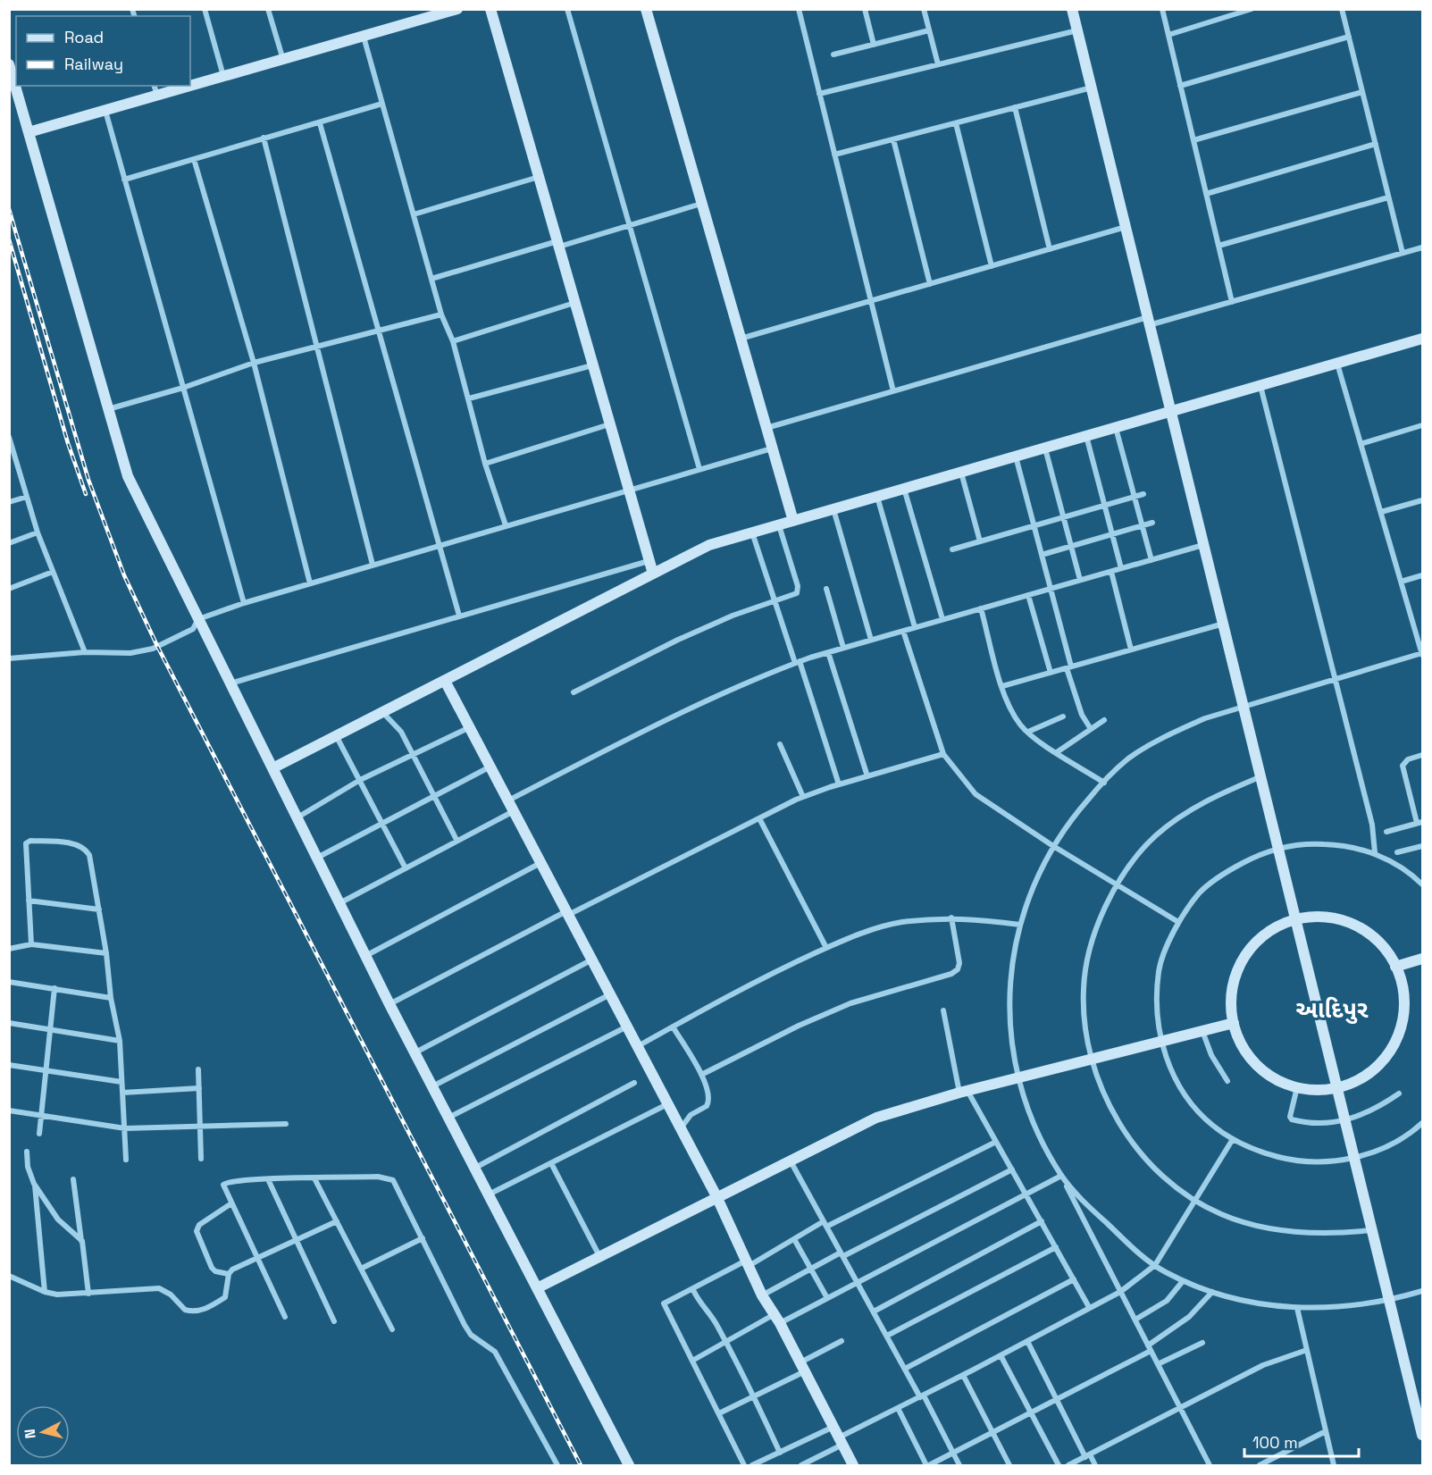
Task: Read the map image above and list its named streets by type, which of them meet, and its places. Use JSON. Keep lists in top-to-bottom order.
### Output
{
  "districts": ["આદિપુર"],
  "legend": ["Road", "Railway"],
  "scale_bar": "100 m",
  "north": "left"
}
